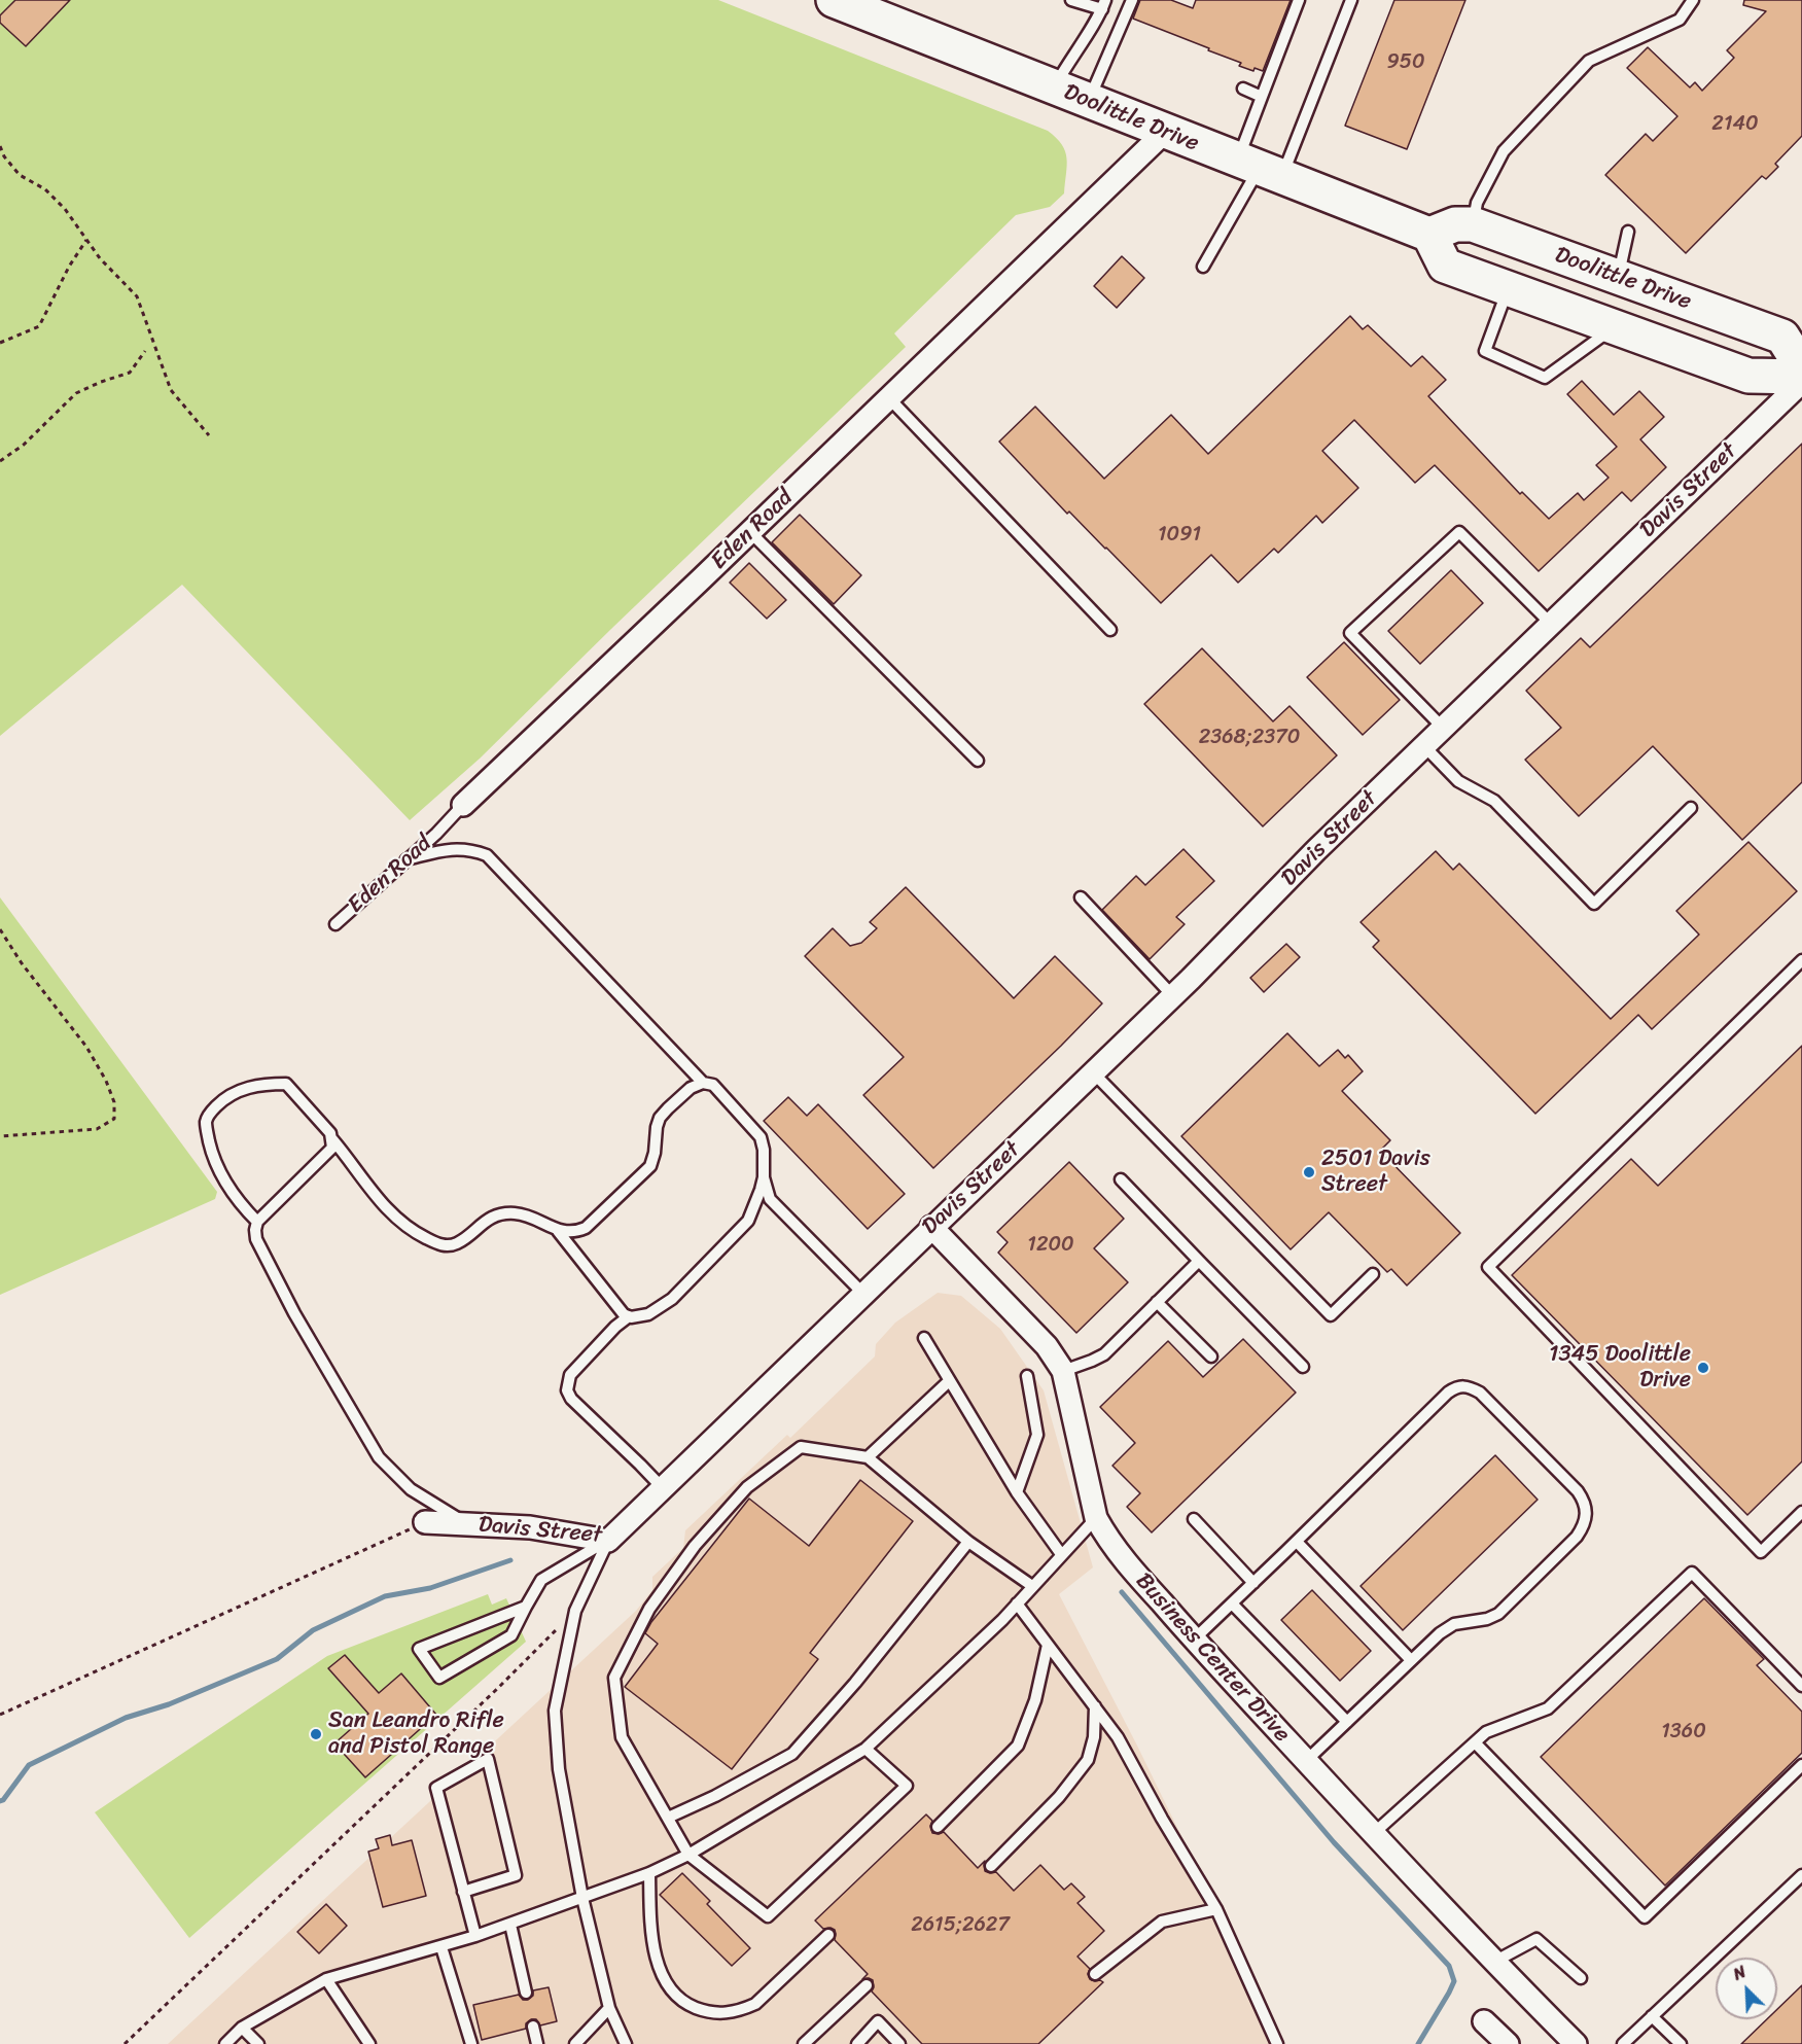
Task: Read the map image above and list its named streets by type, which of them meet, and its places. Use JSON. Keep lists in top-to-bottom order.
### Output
{
  "streets": {
    "main road": ["Doolittle Drive"],
    "street": ["Davis Street", "Eden Road", "Business Center Drive"]
  },
  "crossings": [
    ["Doolittle Drive", "Eden Road"],
    ["Davis Street", "Business Center Drive"]
  ],
  "places": ["2501 Davis Street", "1345 Doolittle Drive", "San Leandro Rifle and Pistol Range"],
  "house_numbers": [
    "950",
    "2140",
    "1091",
    "2368;2370",
    "1200",
    "1360",
    "2615;2627"
  ],
  "north": "top left"
}
